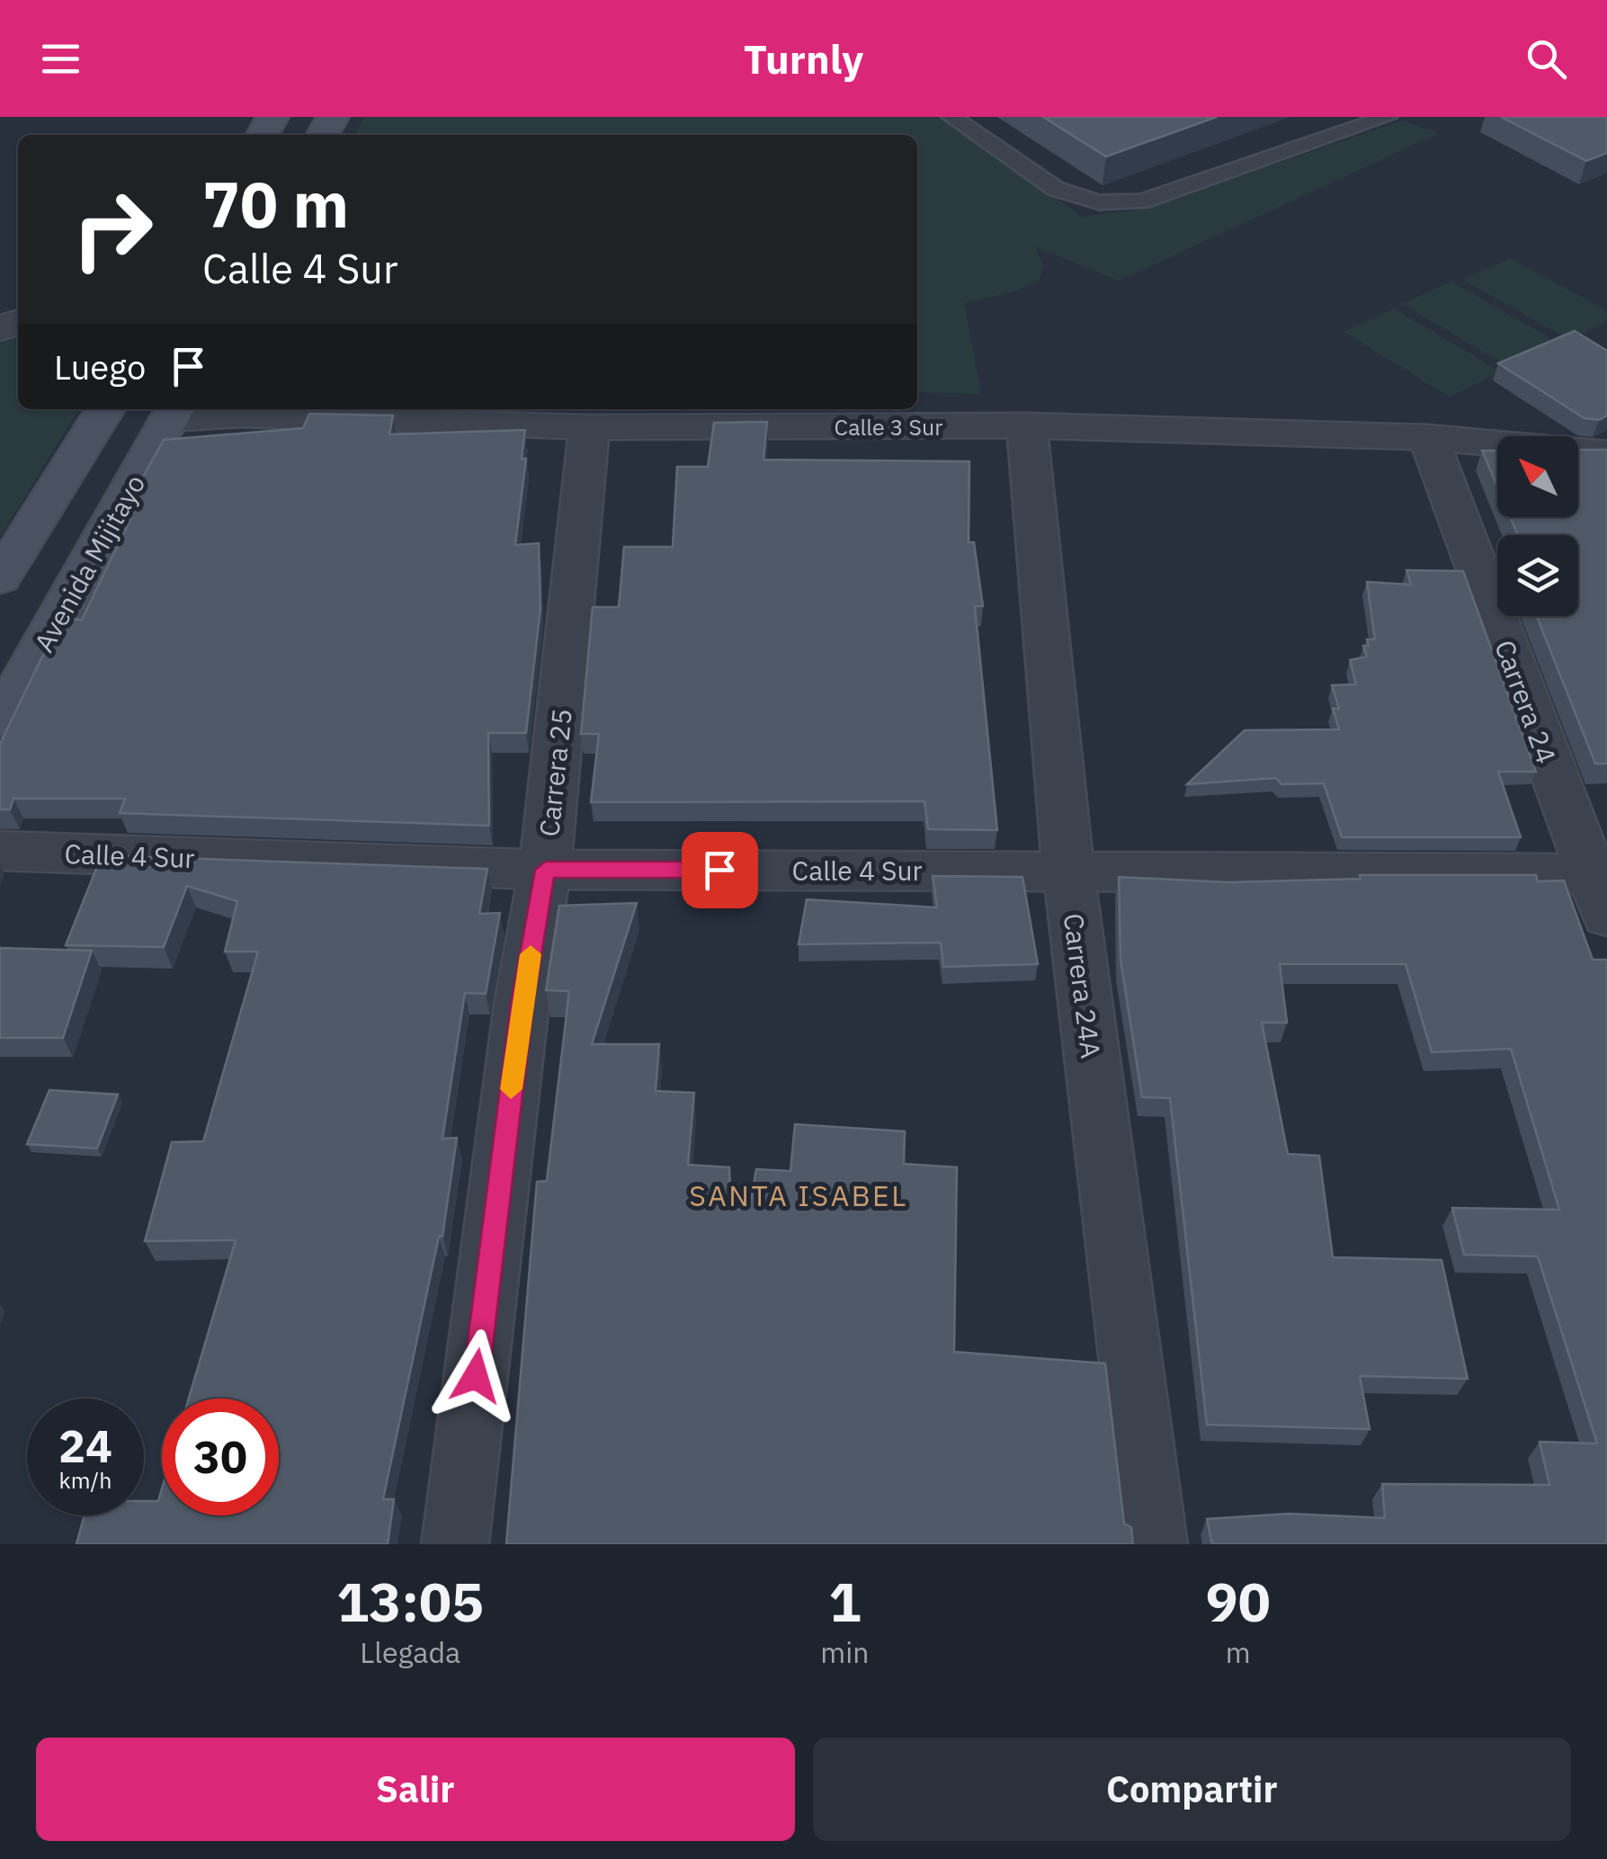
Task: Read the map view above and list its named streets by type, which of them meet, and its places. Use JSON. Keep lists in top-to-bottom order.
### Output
{
  "streets": {
    "main road": ["Avenida Mijitayo"],
    "street": [
      "Calle 3 Sur",
      "Carrera 24",
      "Carrera 25",
      "Calle 4 Sur",
      "Carrera 24A"
    ]
  },
  "crossings": [
    ["Calle 3 Sur", "Avenida Mijitayo"],
    ["Calle 3 Sur", "Carrera 24"],
    ["Calle 3 Sur", "Carrera 25"],
    ["Calle 3 Sur", "Carrera 24A"],
    ["Carrera 24", "Calle 4 Sur"],
    ["Carrera 25", "Calle 4 Sur"],
    ["Calle 4 Sur", "Carrera 24A"]
  ],
  "districts": ["SANTA ISABEL"],
  "north": "top left",
  "page": {
    "header": "Turnly",
    "turn": ["70 m", "Calle 4 Sur"],
    "then": "Luego",
    "speed": "24 km/h",
    "limit": "30",
    "eta": [
      "13:05",
      "Llegada",
      "1",
      "min",
      "90",
      "m"
    ],
    "buttons": ["Salir", "Compartir"]
  }
}
